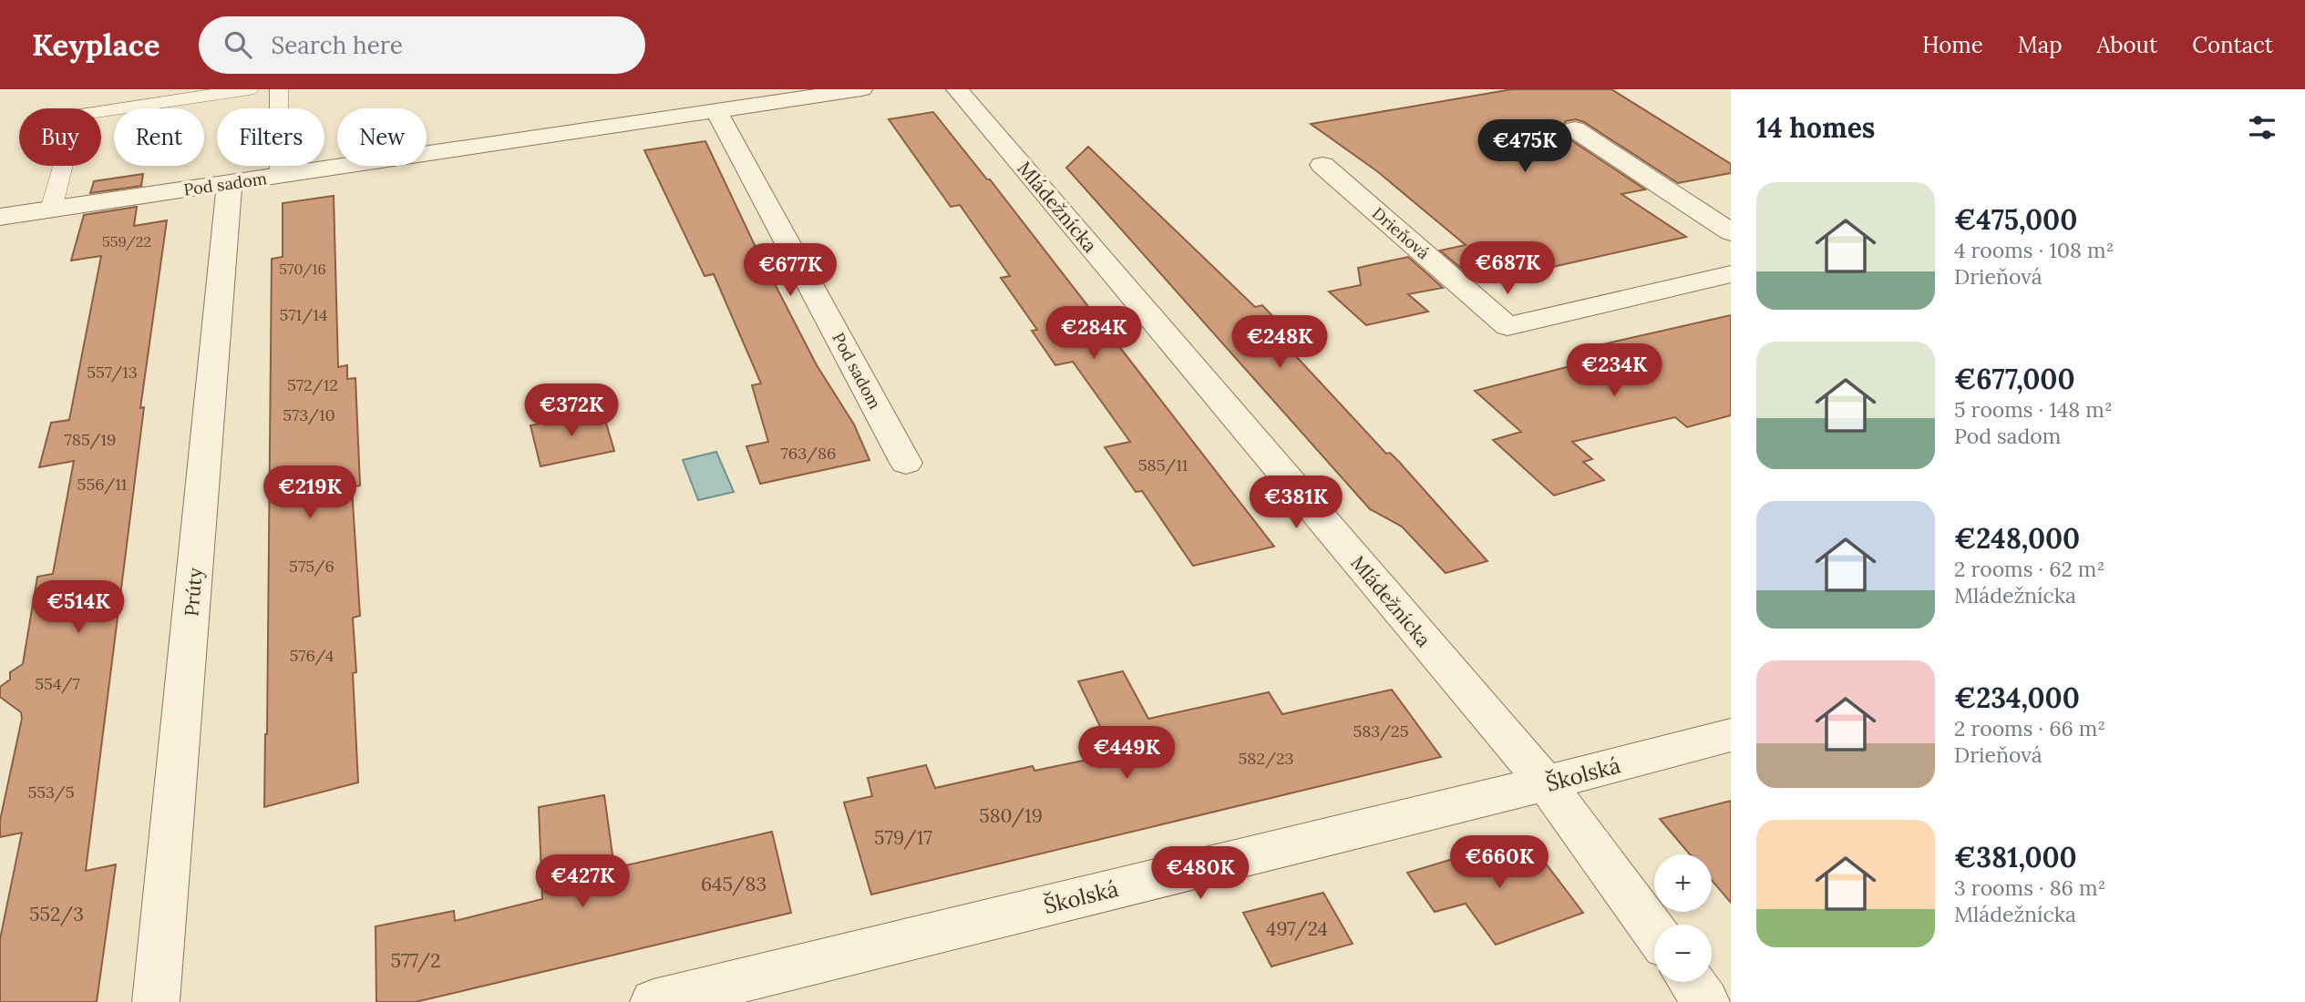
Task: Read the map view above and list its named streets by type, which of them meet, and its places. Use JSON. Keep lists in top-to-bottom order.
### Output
{
  "streets": {
    "street": [
      "Pod sadom",
      "Mládežnícka",
      "Drieňová",
      "Prúty",
      "Školská"
    ]
  },
  "crossings": [
    ["Pod sadom", "Prúty"],
    ["Mládežnícka", "Školská"]
  ],
  "house_numbers": [
    "559/22",
    "570/16",
    "571/14",
    "557/13",
    "572/12",
    "573/10",
    "785/19",
    "763/86",
    "585/11",
    "556/11",
    "575/6",
    "576/4",
    "554/7",
    "583/25",
    "582/23",
    "553/5",
    "580/19",
    "579/17",
    "645/83",
    "552/3",
    "497/24",
    "577/2"
  ],
  "page": {
    "header": "Keyplace",
    "search": "Search here",
    "nav": [
      "Home",
      "Map",
      "About",
      "Contact"
    ],
    "heading": "14 homes",
    "chip": [
      "Buy",
      "Rent",
      "Filters",
      "New"
    ],
    "price": [
      "€475K",
      "€687K",
      "€677K",
      "€284K",
      "€248K",
      "€234K",
      "€372K",
      "€219K",
      "€381K",
      "€514K",
      "€449K",
      "€660K",
      "€480K",
      "€427K"
    ],
    "list": [
      {
        "name": "€475,000",
        "note": "4 rooms · 108 m² · Drieňová"
      },
      {
        "name": "€677,000",
        "note": "5 rooms · 148 m² · Pod sadom"
      },
      {
        "name": "€248,000",
        "note": "2 rooms · 62 m² · Mládežnícka"
      },
      {
        "name": "€234,000",
        "note": "2 rooms · 66 m² · Drieňová"
      },
      {
        "name": "€381,000",
        "note": "3 rooms · 86 m² · Mládežnícka"
      }
    ],
    "map_buttons": ["+", "−"]
  }
}
